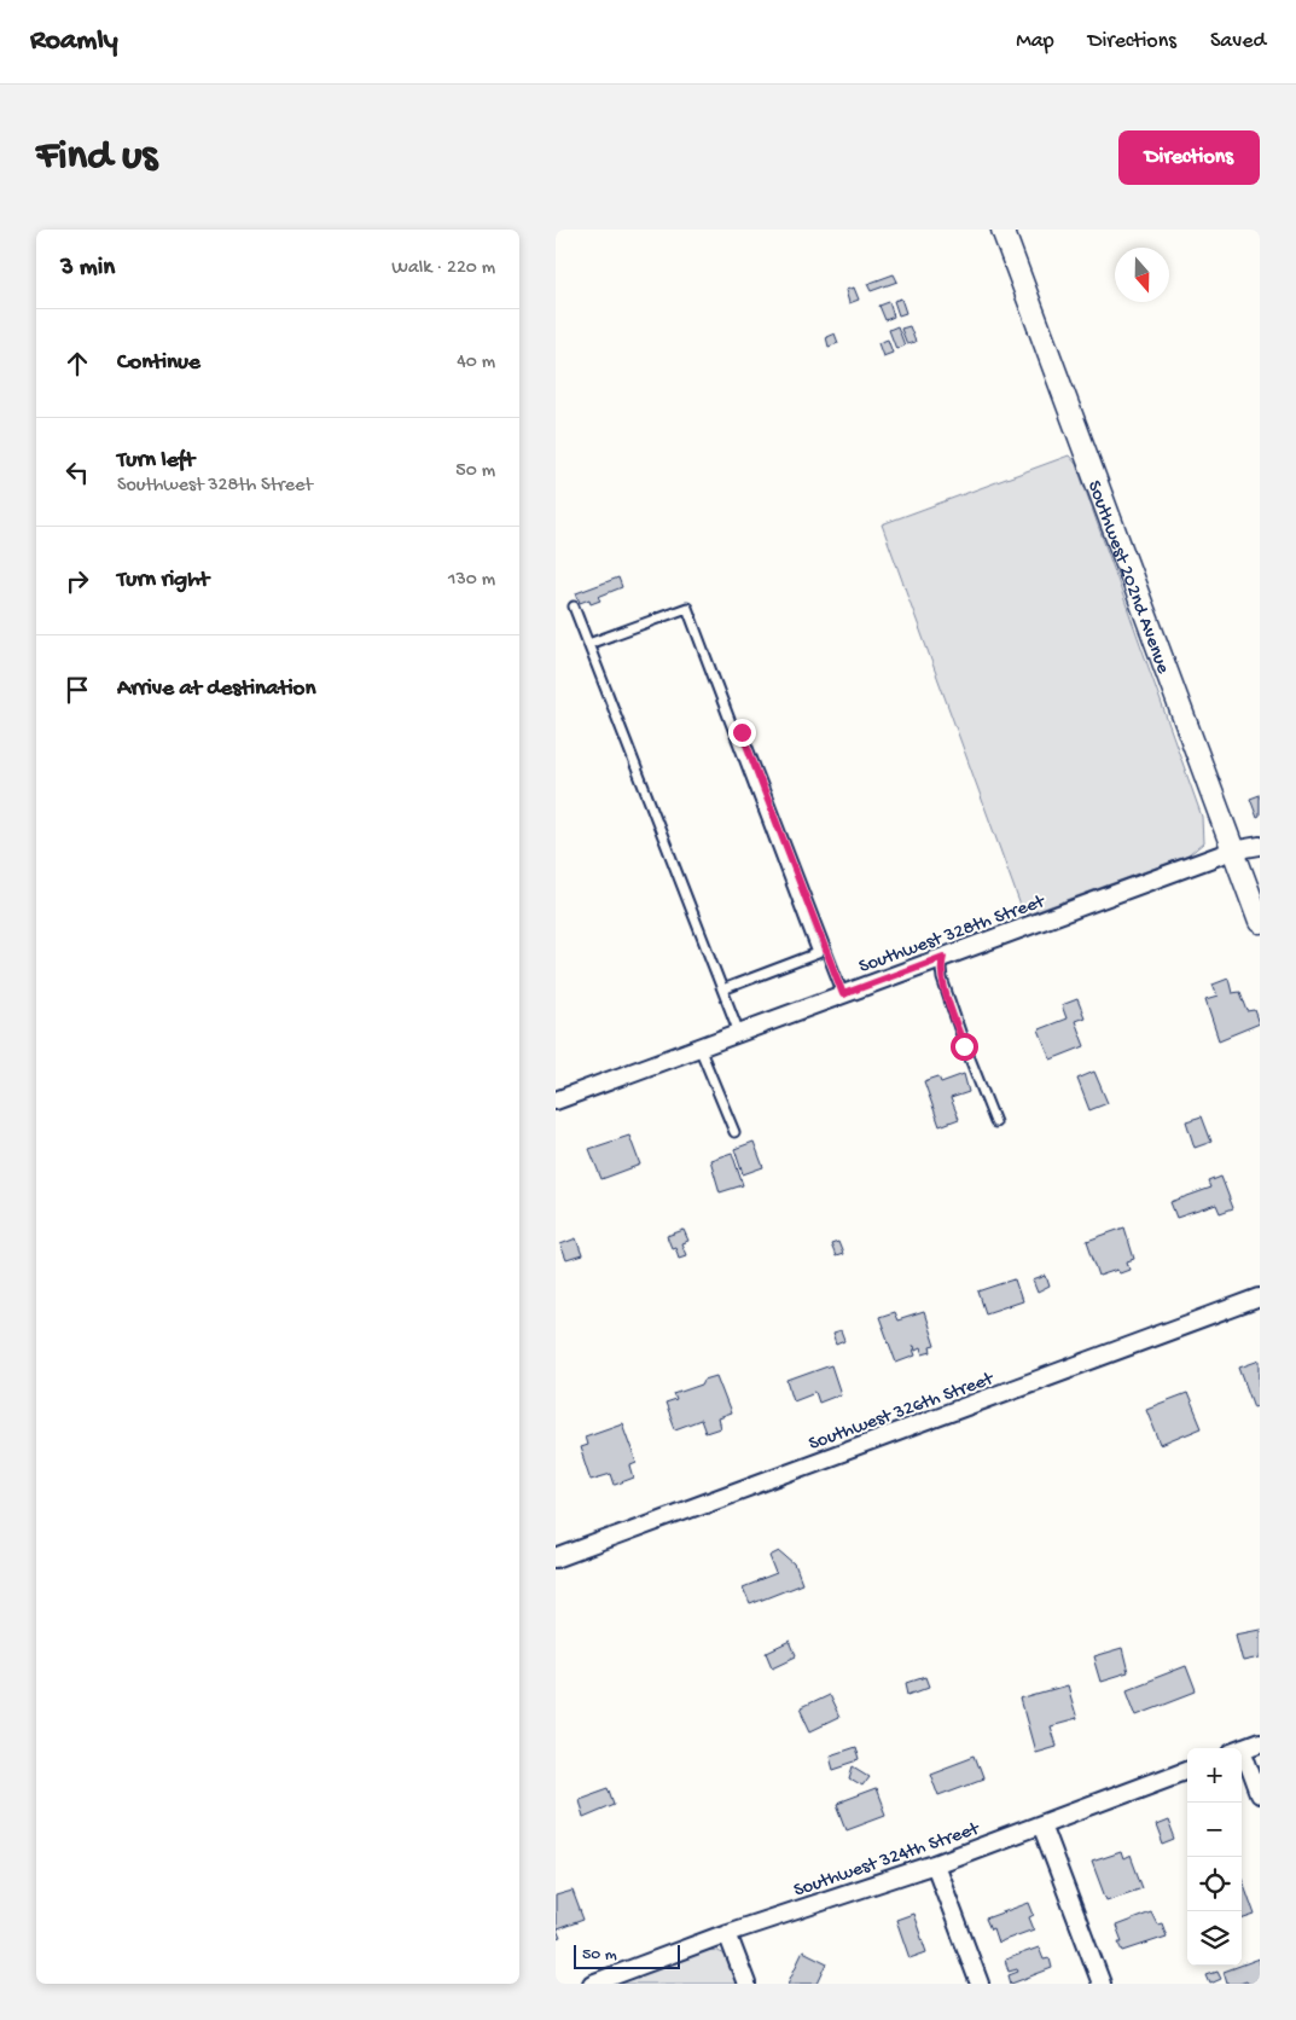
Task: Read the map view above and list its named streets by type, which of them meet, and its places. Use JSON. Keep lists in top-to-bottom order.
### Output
{
  "streets": {
    "street": [
      "Southwest 202nd Avenue",
      "Southwest 328th Street",
      "Southwest 326th Street",
      "Southwest 324th Street"
    ]
  },
  "crossings": [
    ["Southwest 202nd Avenue", "Southwest 328th Street"]
  ],
  "scale_bar": "50 m",
  "north": "bottom",
  "page": {
    "header": "Roamly",
    "nav": ["Map", "Directions", "Saved"],
    "buttons": "Directions",
    "title": "Find us",
    "heading": ["3 min", "Walk · 220 m"],
    "list": [
      ["Continue", "40 m"],
      ["Turn left", "Southwest 328th Street", "50 m"],
      ["Turn right", "130 m"],
      "Arrive at destination"
    ],
    "map_buttons": ["+", "−"],
    "scale": "50 m"
  }
}
